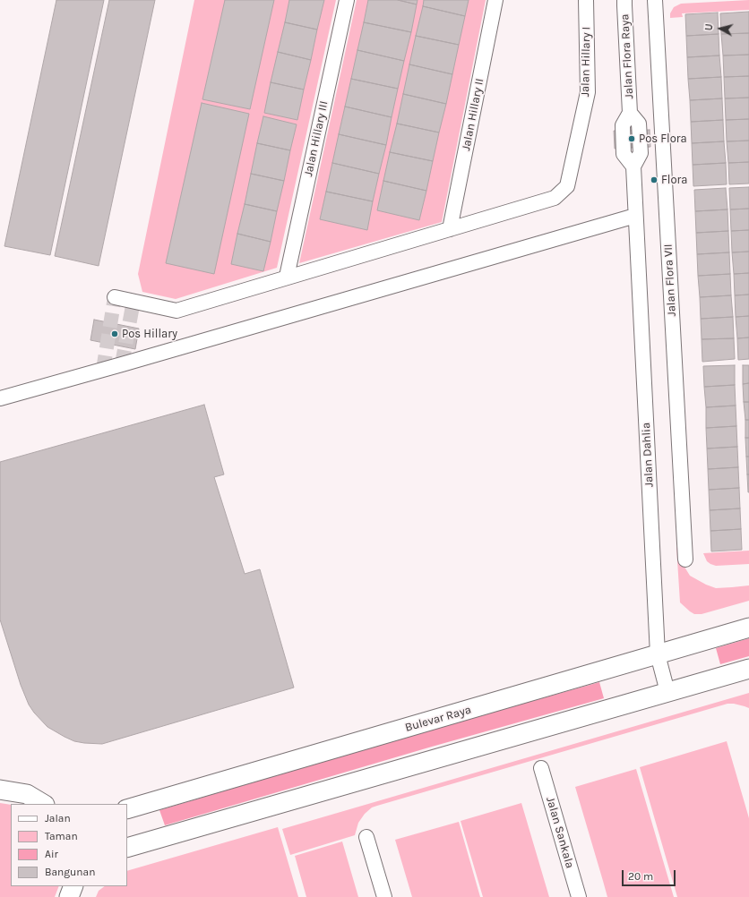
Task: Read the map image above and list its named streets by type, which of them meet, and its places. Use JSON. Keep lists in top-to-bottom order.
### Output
{
  "streets": {
    "street": [
      "Jalan Flora Raya",
      "Jalan Hillary I",
      "Jalan Hillary II",
      "Jalan Hillary III",
      "Jalan Flora VII",
      "Jalan Dahlia",
      "Bulevar Raya",
      "Jalan Sankala"
    ]
  },
  "crossings": [
    ["Jalan Flora Raya", "Jalan Dahlia"],
    ["Jalan Hillary I", "Jalan Hillary II"],
    ["Jalan Dahlia", "Bulevar Raya"]
  ],
  "places": ["Pos Flora", "Flora", "Pos Hillary"],
  "legend": [
    "Jalan",
    "Taman",
    "Air",
    "Bangunan"
  ],
  "scale_bar": "20 m",
  "north": "left"
}
